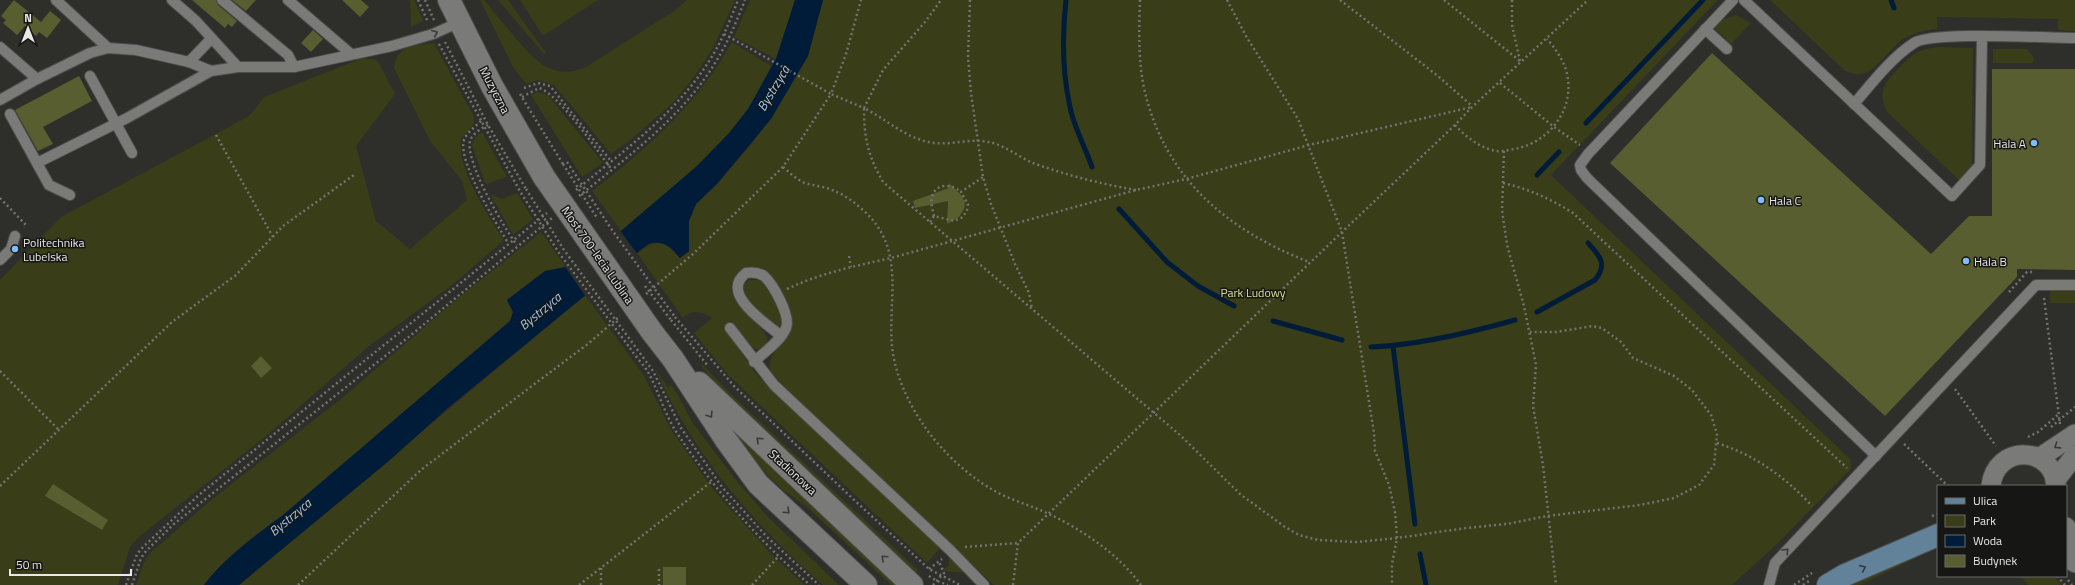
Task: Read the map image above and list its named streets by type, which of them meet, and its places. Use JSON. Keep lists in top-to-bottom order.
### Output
{
  "streets": {
    "street": ["Muzyczna", "Most 700-lecia Lublina", "Stadionowa"]
  },
  "crossings": [
    ["Muzyczna", "Most 700-lecia Lublina"],
    ["Most 700-lecia Lublina", "Stadionowa"]
  ],
  "water": ["Bystrzyca"],
  "parks": ["Park Ludowy"],
  "places": [
    "Hala A",
    "Hala C",
    "Politechnika Lubelska",
    "Hala B"
  ],
  "legend": [
    "Ulica",
    "Park",
    "Woda",
    "Budynek"
  ],
  "scale_bar": "50 m",
  "north": "top"
}
